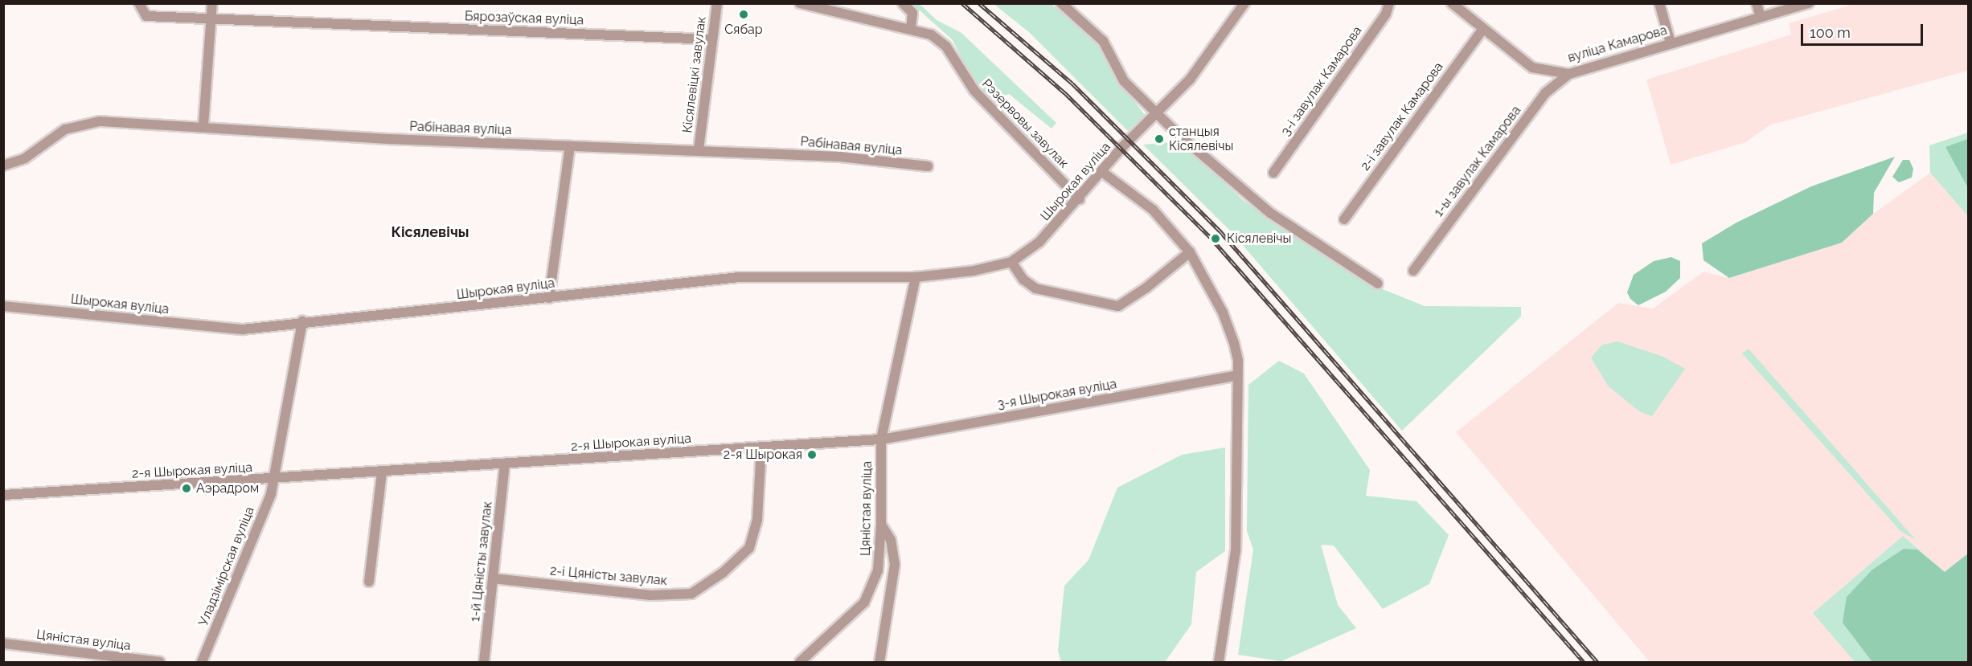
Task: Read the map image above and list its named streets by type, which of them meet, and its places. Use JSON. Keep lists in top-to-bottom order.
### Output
{
  "streets": {
    "street": [
      "Бярозаўская вуліца",
      "вуліца Камарова",
      "Кісялевіцкі завулак",
      "3-і завулак Камарова",
      "2-і завулак Камарова",
      "Рэзервовы завулак",
      "Рабінавая вуліца",
      "1-ы завулак Камарова",
      "Шырокая вуліца",
      "3-я Шырокая вуліца",
      "2-я Шырокая вуліца",
      "Цяністая вуліца",
      "1-й Цяністы завулак",
      "Уладзімірская вуліца",
      "2-і Цяністы завулак"
    ]
  },
  "crossings": [
    ["Бярозаўская вуліца", "Кісялевіцкі завулак"],
    ["вуліца Камарова", "2-і завулак Камарова"],
    ["вуліца Камарова", "1-ы завулак Камарова"],
    ["Кісялевіцкі завулак", "Рабінавая вуліца"],
    ["Рэзервовы завулак", "Шырокая вуліца"],
    ["Шырокая вуліца", "Цяністая вуліца"],
    ["Шырокая вуліца", "Уладзімірская вуліца"],
    ["3-я Шырокая вуліца", "2-я Шырокая вуліца"],
    ["3-я Шырокая вуліца", "Цяністая вуліца"],
    ["2-я Шырокая вуліца", "Цяністая вуліца"],
    ["2-я Шырокая вуліца", "1-й Цяністы завулак"],
    ["2-я Шырокая вуліца", "Уладзімірская вуліца"],
    ["2-я Шырокая вуліца", "2-і Цяністы завулак"],
    ["1-й Цяністы завулак", "2-і Цяністы завулак"]
  ],
  "districts": ["Кісялевічы"],
  "places": [
    "Сябар",
    "станцыя Кісялевічы",
    "Кісялевічы",
    "2-я Шырокая",
    "Аэрадром"
  ],
  "scale_bar": "100 m"
}
